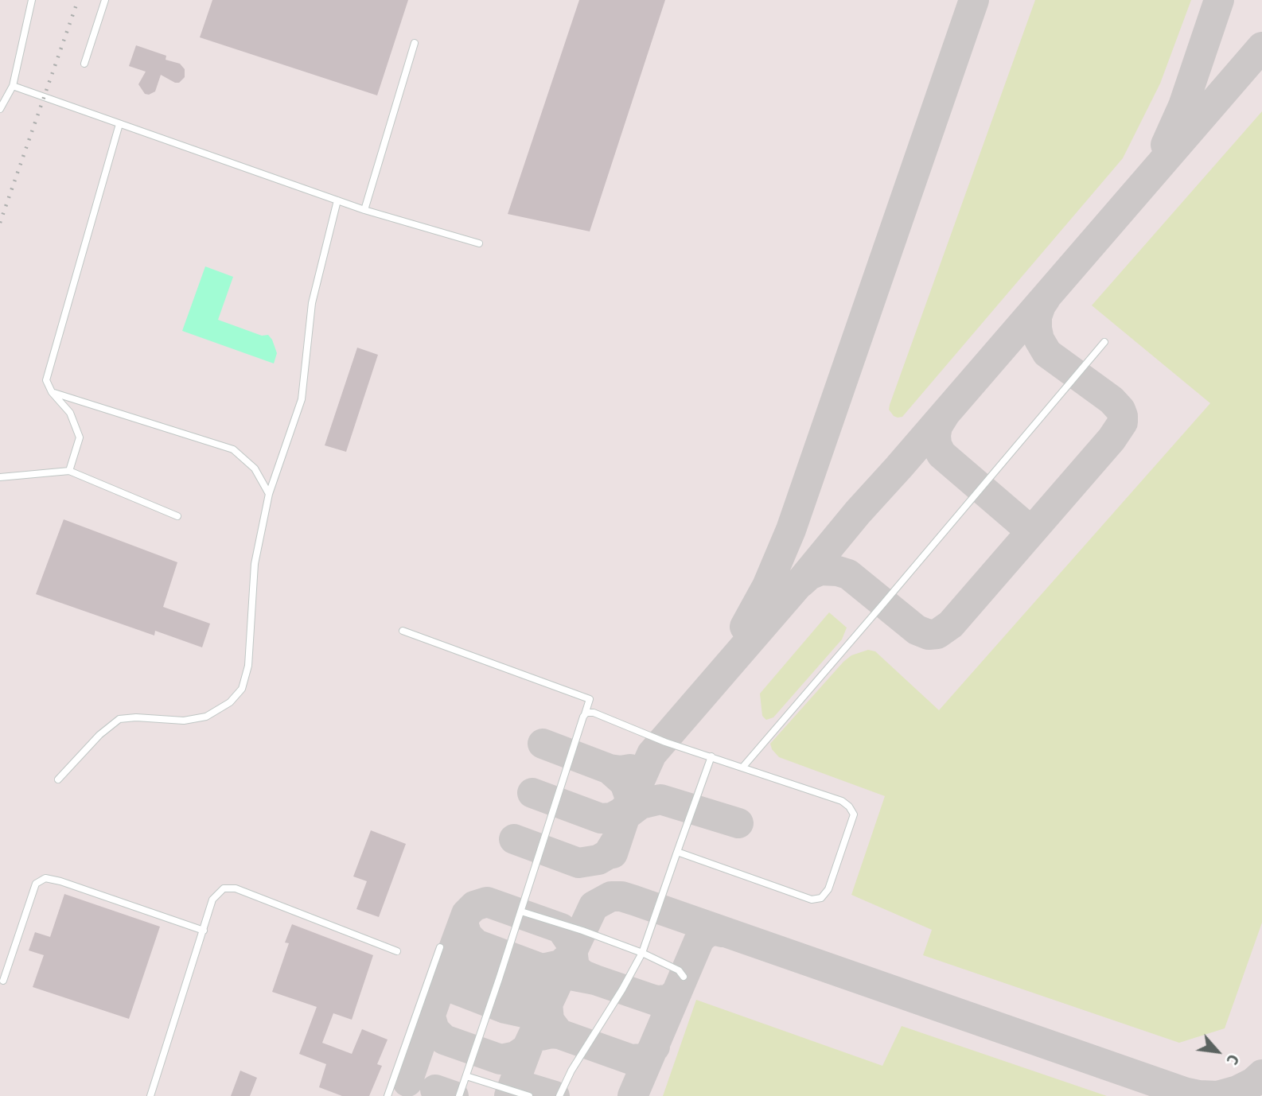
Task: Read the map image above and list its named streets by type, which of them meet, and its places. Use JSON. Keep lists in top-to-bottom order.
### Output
{
  "north": "bottom right"
}
